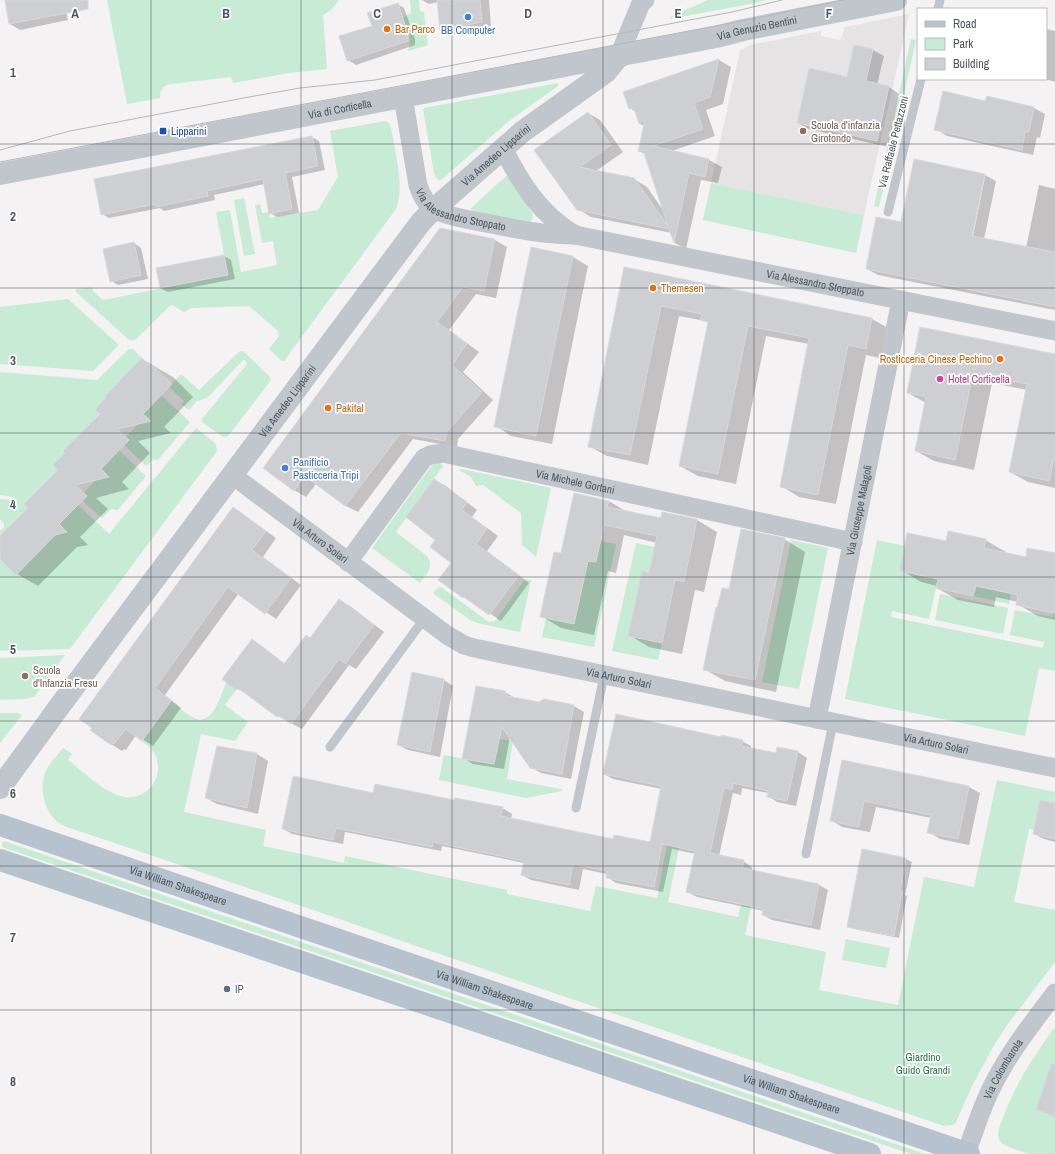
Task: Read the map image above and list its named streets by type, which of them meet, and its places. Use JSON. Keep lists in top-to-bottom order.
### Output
{
  "streets": {
    "main road": ["Via William Shakespeare"],
    "street": [
      "Via Genuzio Bentini",
      "Via di Corticella",
      "Via Amedeo Lipparini",
      "Via Alessandro Stoppato",
      "Via Michele Gortani",
      "Via Giuseppe Malagoli",
      "Via Arturo Solari",
      "Via Colombarola"
    ],
    "lane": ["Via Raffaele Pettazzoni"]
  },
  "crossings": [
    ["Via Genuzio Bentini", "Via di Corticella"],
    ["Via Genuzio Bentini", "Via Amedeo Lipparini"],
    ["Via di Corticella", "Via Amedeo Lipparini"],
    ["Via di Corticella", "Via Alessandro Stoppato"],
    ["Via Amedeo Lipparini", "Via Alessandro Stoppato"],
    ["Via Amedeo Lipparini", "Via Arturo Solari"],
    ["Via Alessandro Stoppato", "Via Giuseppe Malagoli"],
    ["Via Michele Gortani", "Via Giuseppe Malagoli"],
    ["Via Michele Gortani", "Via Arturo Solari"],
    ["Via Giuseppe Malagoli", "Via Arturo Solari"],
    ["Via William Shakespeare", "Via Colombarola"]
  ],
  "parks": ["Giardino Guido Grandi"],
  "places": {
    "other": [
      "BB Computer",
      "Bar Parco",
      "Scuola d'infanzia Girotondo",
      "Themesen",
      "Rosticceria Cinese Pechino",
      "Hotel Corticella",
      "Pakital",
      "Panificio Pasticceria Tripi",
      "Scuola d'Infanzia Fresu",
      "IP"
    ],
    "transit": ["Lipparini"]
  },
  "legend": ["Road", "Park", "Building"],
  "grid": {
    "columns": [
      "A",
      "B",
      "C",
      "D",
      "E",
      "F"
    ],
    "rows": [
      "1",
      "2",
      "3",
      "4",
      "5",
      "6",
      "7",
      "8"
    ]
  }
}
